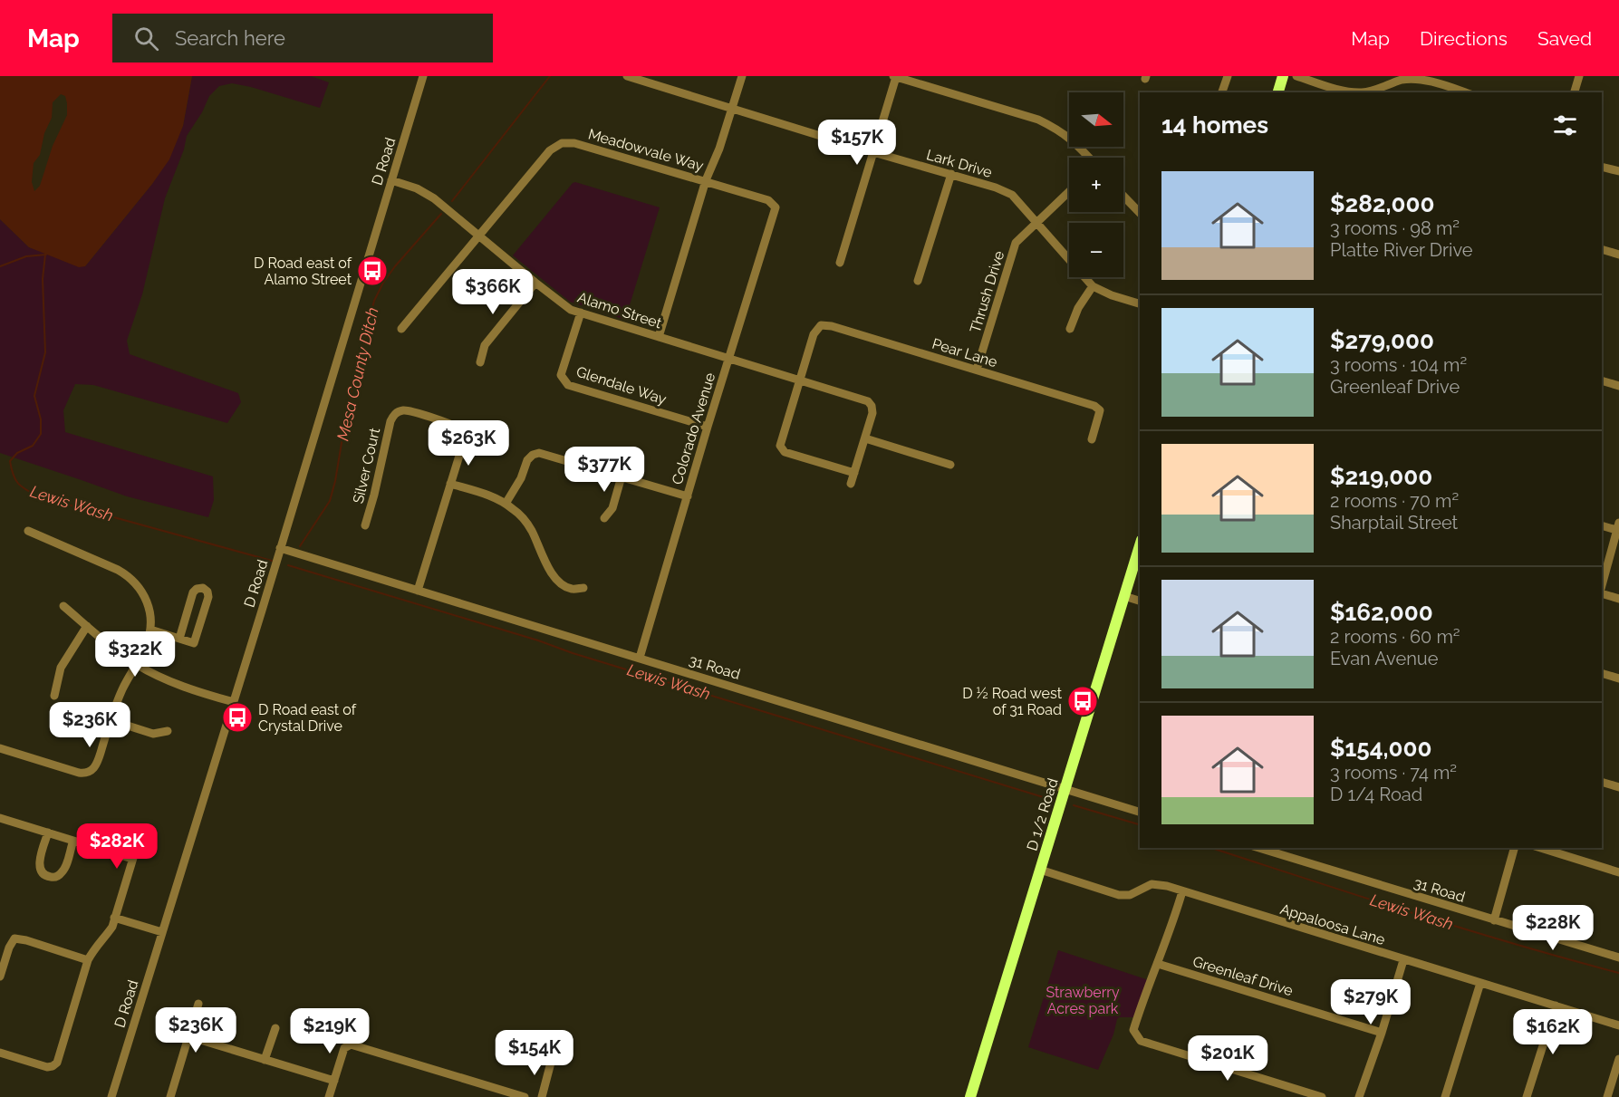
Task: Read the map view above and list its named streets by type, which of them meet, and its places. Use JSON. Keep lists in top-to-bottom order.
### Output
{
  "streets": {
    "main road": ["D 1/2 Road"],
    "street": [
      "Meadowvale Way",
      "D Road",
      "Lark Drive",
      "Thrush Drive",
      "Alamo Street",
      "Pear Lane",
      "Glendale Way",
      "Colorado Avenue",
      "Silver Court",
      "31 Road",
      "Appaloosa Lane",
      "Greenleaf Drive"
    ]
  },
  "crossings": [
    ["Meadowvale Way", "Alamo Street"],
    ["Meadowvale Way", "Colorado Avenue"],
    ["D Road", "Alamo Street"],
    ["D Road", "31 Road"],
    ["Lark Drive", "Thrush Drive"],
    ["Thrush Drive", "Pear Lane"],
    ["Alamo Street", "Pear Lane"],
    ["Alamo Street", "Glendale Way"],
    ["Alamo Street", "Colorado Avenue"],
    ["Glendale Way", "Colorado Avenue"],
    ["Colorado Avenue", "31 Road"],
    ["31 Road", "D 1/2 Road"],
    ["D 1/2 Road", "Appaloosa Lane"]
  ],
  "water": ["Mesa County Ditch", "Lewis Wash"],
  "parks": ["Strawberry Acres park"],
  "places": {
    "bus stop": ["D Road east of Alamo Street", "D ½ Road west of 31 Road", "D Road east of Crystal Drive"]
  },
  "north": "right",
  "page": {
    "header": "Map",
    "search": "Search here",
    "nav": ["Map", "Directions", "Saved"],
    "map_buttons": ["+", "−"],
    "heading": "14 homes",
    "price": [
      "$157K",
      "$366K",
      "$263K",
      "$377K",
      "$322K",
      "$236K",
      "$282K",
      "$228K",
      "$279K",
      "$236K",
      "$219K",
      "$162K",
      "$154K",
      "$201K"
    ],
    "list": [
      {
        "name": "$282,000",
        "note": "3 rooms · 98 m² · Platte River Drive"
      },
      {
        "name": "$279,000",
        "note": "3 rooms · 104 m² · Greenleaf Drive"
      },
      {
        "name": "$219,000",
        "note": "2 rooms · 70 m² · Sharptail Street"
      },
      {
        "name": "$162,000",
        "note": "2 rooms · 60 m² · Evan Avenue"
      },
      {
        "name": "$154,000",
        "note": "3 rooms · 74 m² · D 1/4 Road"
      }
    ]
  }
}
